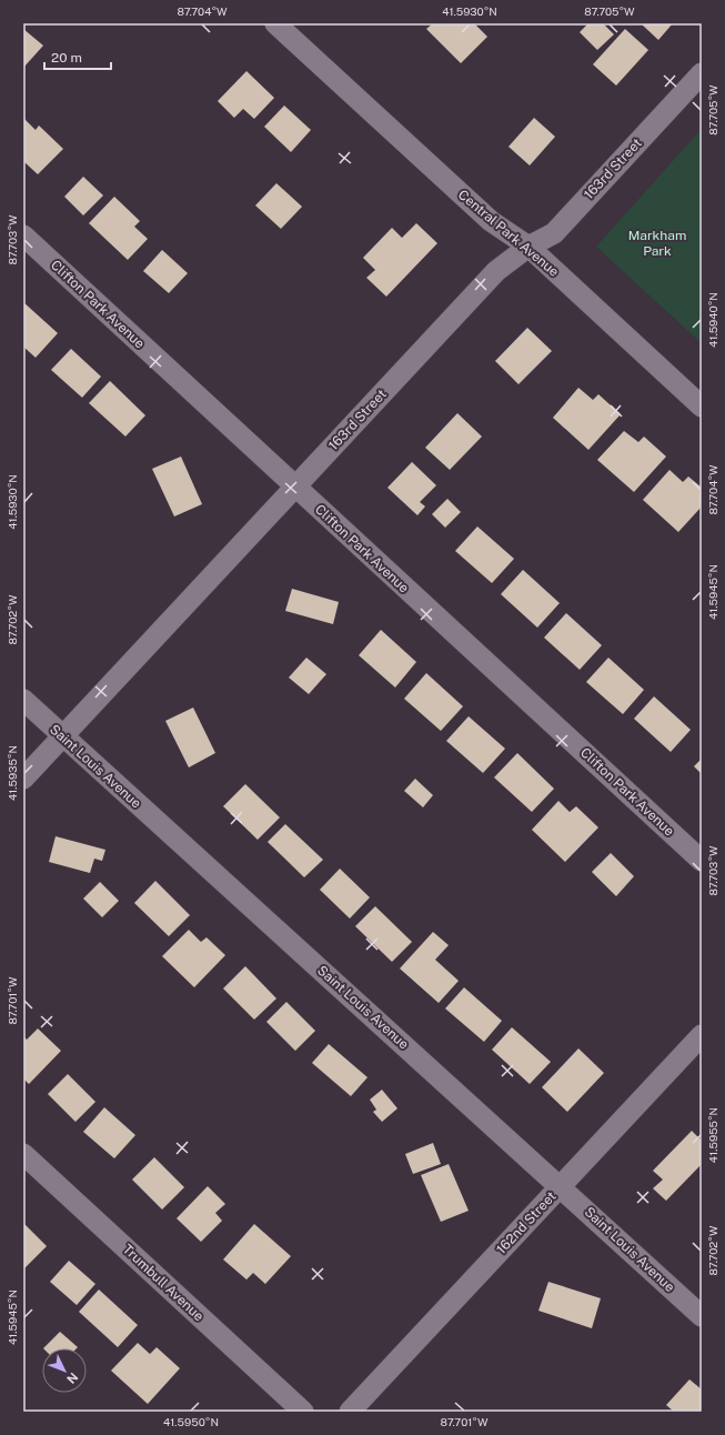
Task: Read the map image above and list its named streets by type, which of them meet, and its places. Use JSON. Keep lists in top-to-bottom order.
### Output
{
  "streets": {
    "street": [
      "163rd Street",
      "Central Park Avenue",
      "Clifton Park Avenue",
      "Saint Louis Avenue",
      "162nd Street",
      "Trumbull Avenue"
    ]
  },
  "crossings": [
    ["163rd Street", "Central Park Avenue"],
    ["163rd Street", "Clifton Park Avenue"],
    ["163rd Street", "Saint Louis Avenue"],
    ["Saint Louis Avenue", "162nd Street"]
  ],
  "parks": ["Markham Park"],
  "scale_bar": "20 m",
  "north": "bottom right",
  "coordinates": [
    "87.704°W",
    "41.5930°N",
    "87.705°W",
    "87.703°W",
    "41.5940°N",
    "41.5945°N",
    "87.702°W",
    "41.5935°N",
    "87.701°W",
    "41.5955°N",
    "41.5950°N"
  ]
}
